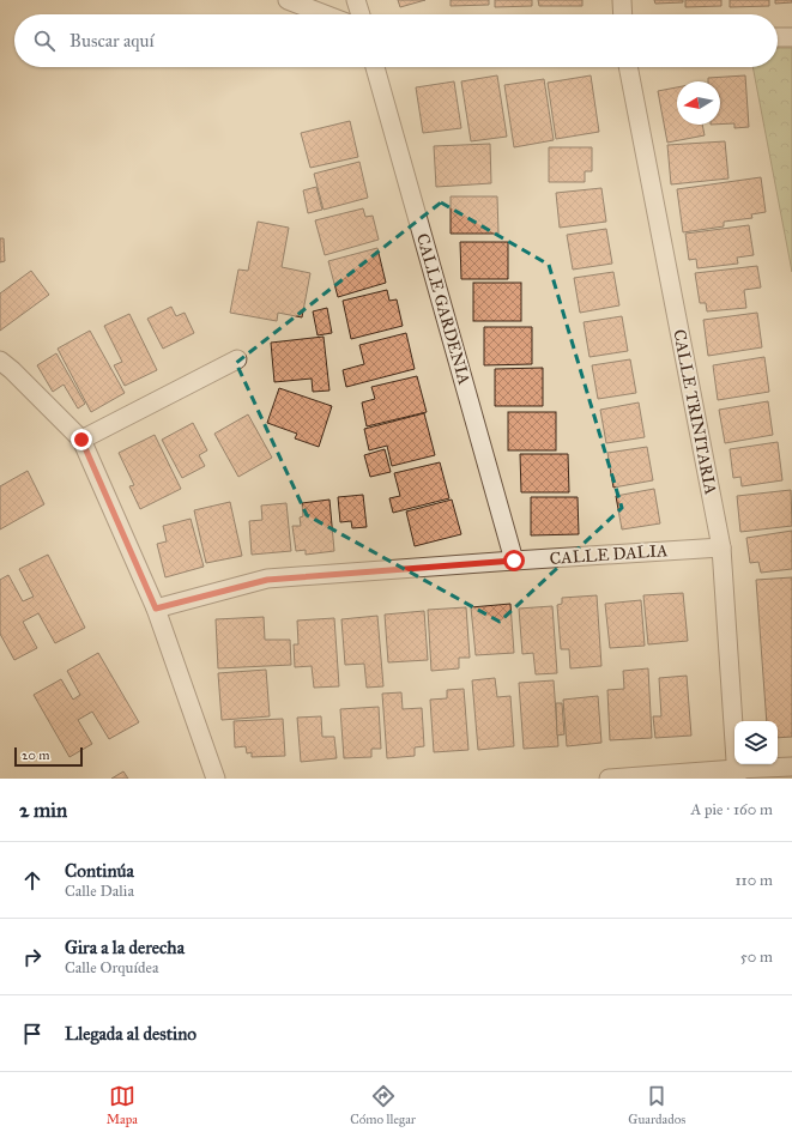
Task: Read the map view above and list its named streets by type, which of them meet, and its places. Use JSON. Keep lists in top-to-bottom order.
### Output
{
  "streets": {
    "street": ["CALLE GARDENIA", "CALLE TRINITARIA", "CALLE DALIA"]
  },
  "crossings": [
    ["CALLE GARDENIA", "CALLE DALIA"],
    ["CALLE TRINITARIA", "CALLE DALIA"]
  ],
  "scale_bar": "20 m",
  "north": "left",
  "page": {
    "search": "Buscar aquí",
    "scale": "20 m",
    "heading": ["2 min", "A pie · 160 m"],
    "list": [
      ["Continúa", "Calle Dalia", "110 m"],
      ["Gira a la derecha", "Calle Orquídea", "50 m"],
      "Llegada al destino"
    ],
    "nav": ["Mapa", "Cómo llegar", "Guardados"]
  }
}
